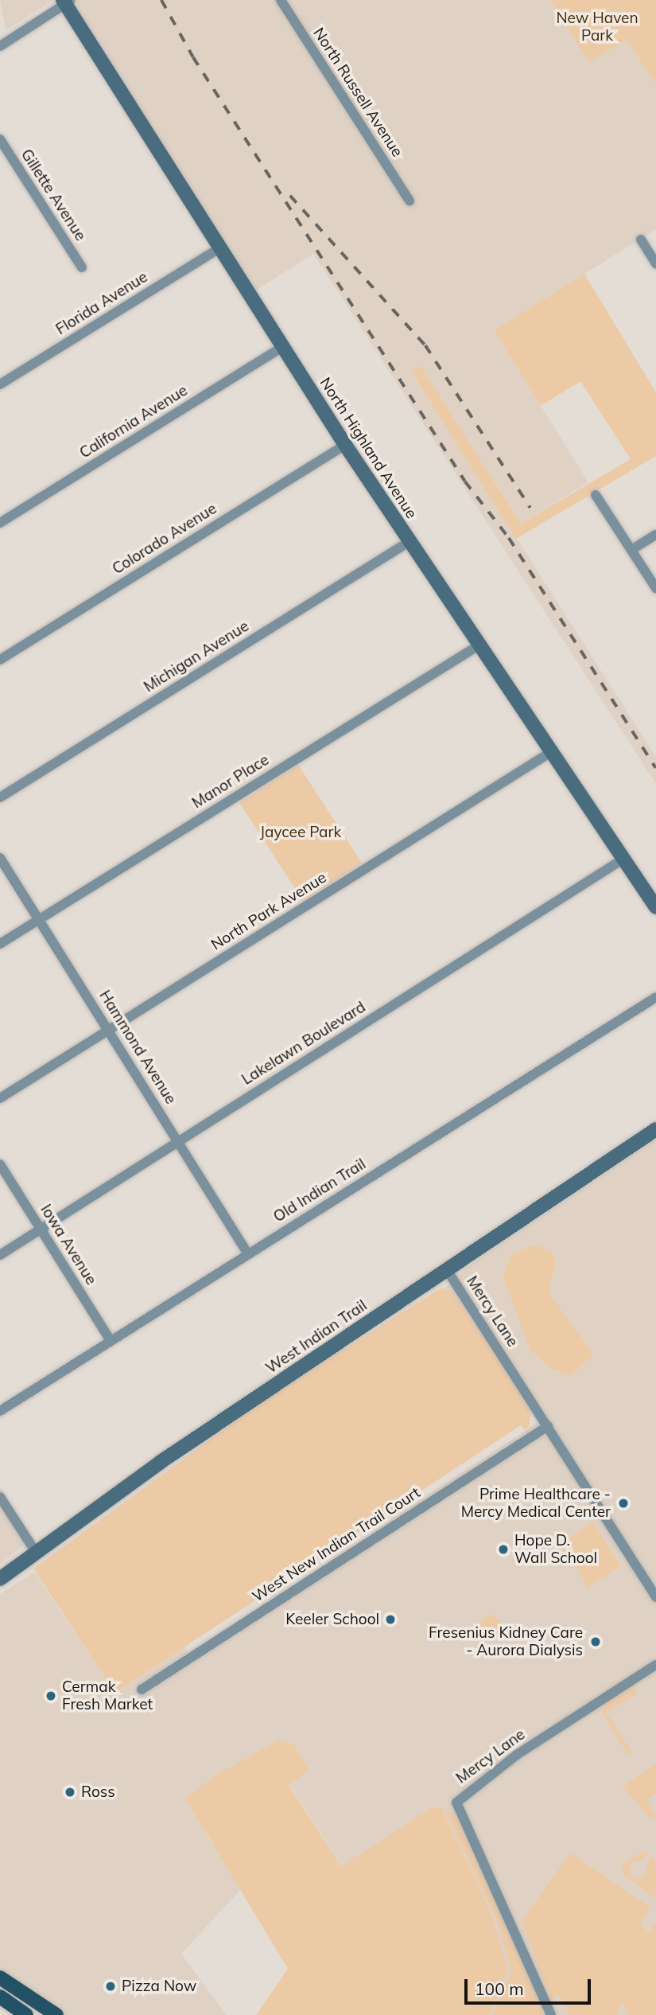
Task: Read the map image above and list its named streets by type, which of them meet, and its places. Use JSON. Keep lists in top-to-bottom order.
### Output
{
  "streets": {
    "street": [
      "North Russell Avenue",
      "Gillette Avenue",
      "Florida Avenue",
      "California Avenue",
      "North Highland Avenue",
      "Colorado Avenue",
      "Michigan Avenue",
      "Manor Place",
      "North Park Avenue",
      "Lakelawn Boulevard",
      "Hammond Avenue",
      "Old Indian Trail",
      "Iowa Avenue",
      "Mercy Lane",
      "West Indian Trail",
      "West New Indian Trail Court"
    ]
  },
  "crossings": [
    ["Florida Avenue", "North Highland Avenue"],
    ["California Avenue", "North Highland Avenue"],
    ["North Highland Avenue", "Colorado Avenue"],
    ["North Highland Avenue", "Michigan Avenue"],
    ["North Highland Avenue", "Manor Place"],
    ["North Highland Avenue", "North Park Avenue"],
    ["North Highland Avenue", "Lakelawn Boulevard"],
    ["Manor Place", "Hammond Avenue"],
    ["North Park Avenue", "Hammond Avenue"],
    ["Lakelawn Boulevard", "Hammond Avenue"],
    ["Lakelawn Boulevard", "Iowa Avenue"],
    ["Hammond Avenue", "Old Indian Trail"],
    ["Old Indian Trail", "Iowa Avenue"],
    ["Mercy Lane", "West Indian Trail"],
    ["Mercy Lane", "West New Indian Trail Court"]
  ],
  "parks": ["New Haven Park", "Jaycee Park"],
  "places": [
    "Prime Healthcare - Mercy Medical Center",
    "Hope D. Wall School",
    "Keeler School",
    "Fresenius Kidney Care - Aurora Dialysis",
    "Cermak Fresh Market",
    "Ross",
    "Pizza Now"
  ],
  "scale_bar": "100 m"
}
